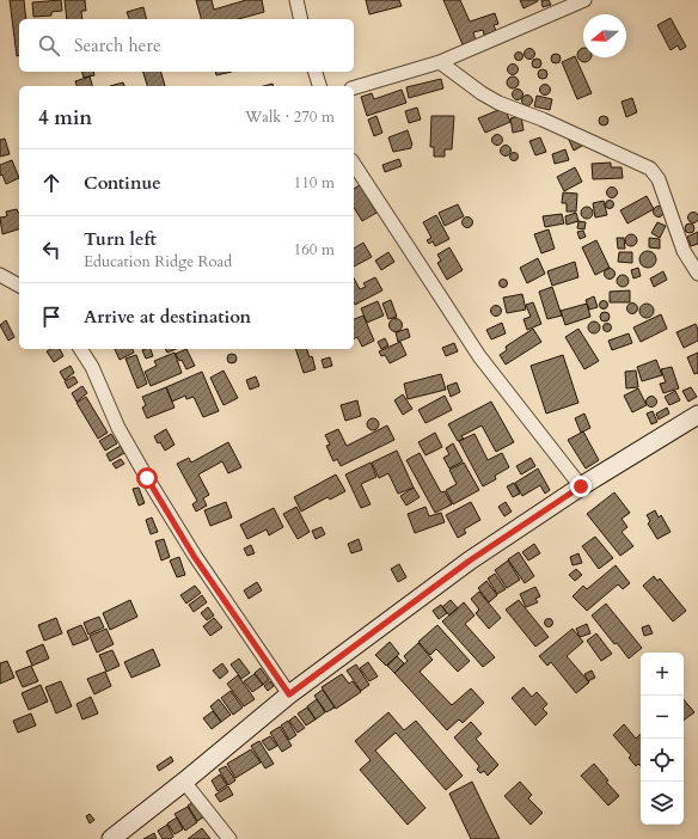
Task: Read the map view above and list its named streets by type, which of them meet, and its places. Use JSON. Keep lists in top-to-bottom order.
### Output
{
  "north": "left",
  "page": {
    "search": "Search here",
    "heading": ["4 min", "Walk · 270 m"],
    "list": [
      ["Continue", "110 m"],
      ["Turn left", "Education Ridge Road", "160 m"],
      "Arrive at destination"
    ],
    "map_buttons": ["+", "−"]
  }
}
